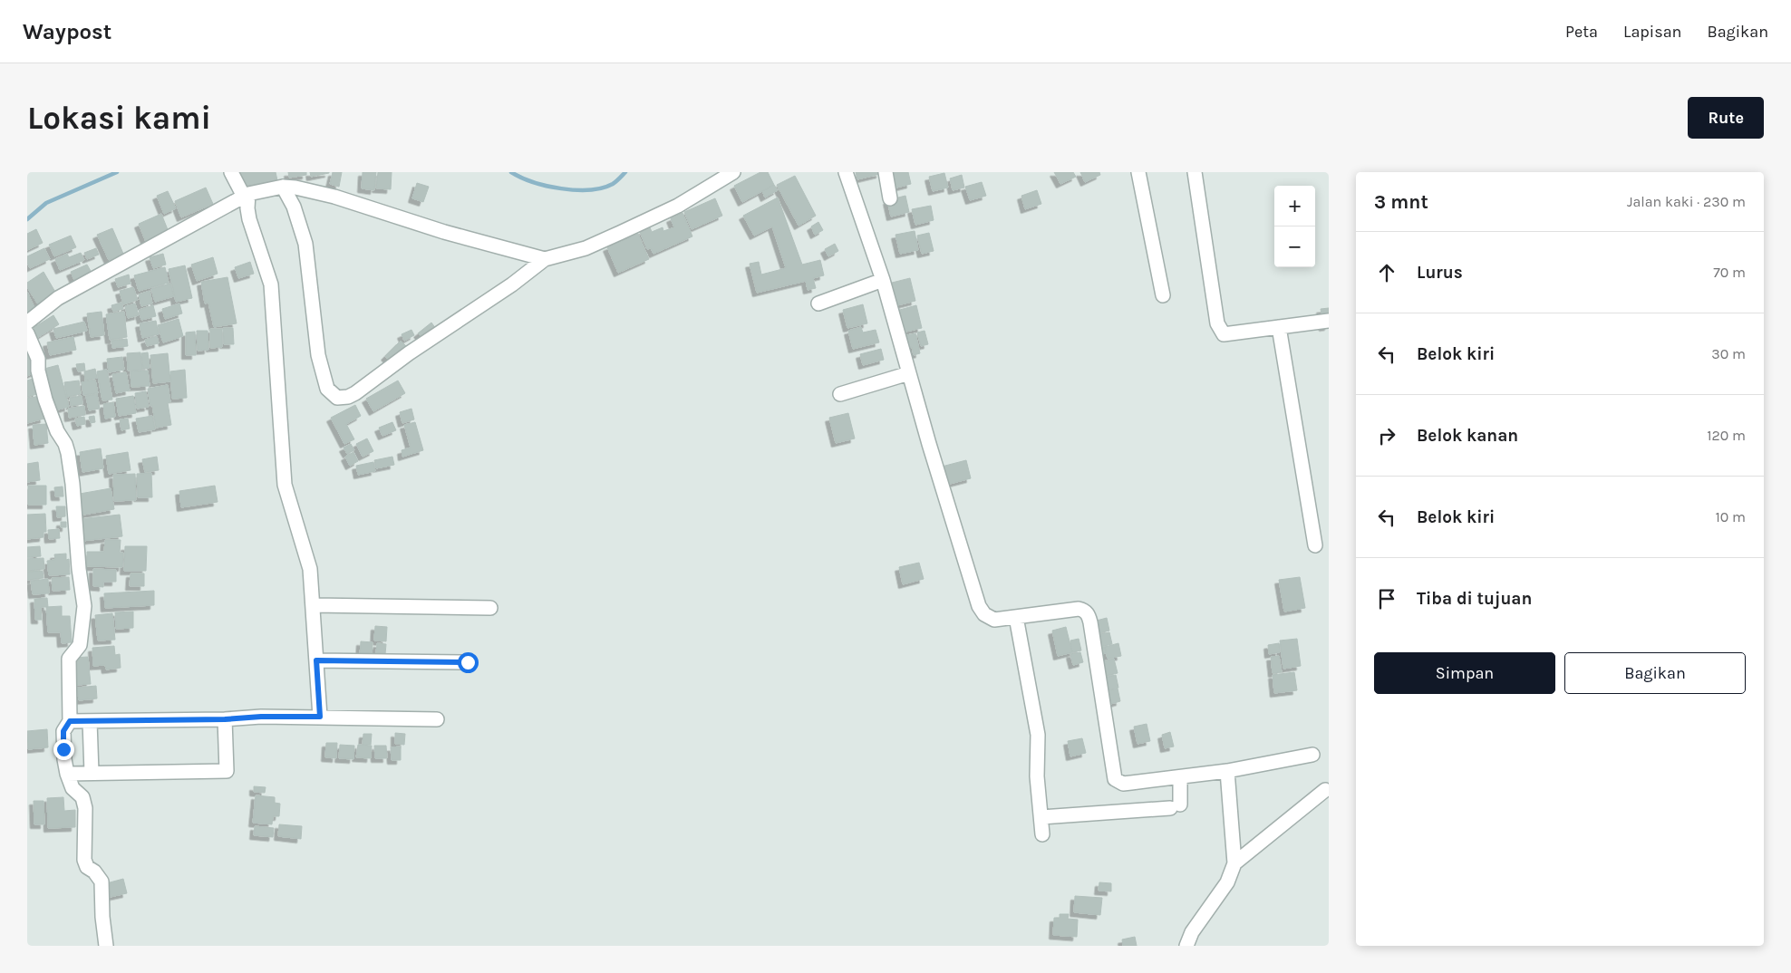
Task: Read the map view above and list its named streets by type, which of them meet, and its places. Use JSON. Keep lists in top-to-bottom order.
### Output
{
  "page": {
    "header": "Waypost",
    "nav": ["Peta", "Lapisan", "Bagikan"],
    "buttons": [
      "Rute",
      ["Simpan", "Bagikan"]
    ],
    "title": "Lokasi kami",
    "heading": ["3 mnt", "Jalan kaki · 230 m"],
    "map_buttons": ["+", "−"],
    "list": [
      ["Lurus", "70 m"],
      ["Belok kiri", "30 m"],
      ["Belok kanan", "120 m"],
      ["Belok kiri", "10 m"],
      "Tiba di tujuan"
    ]
  }
}
